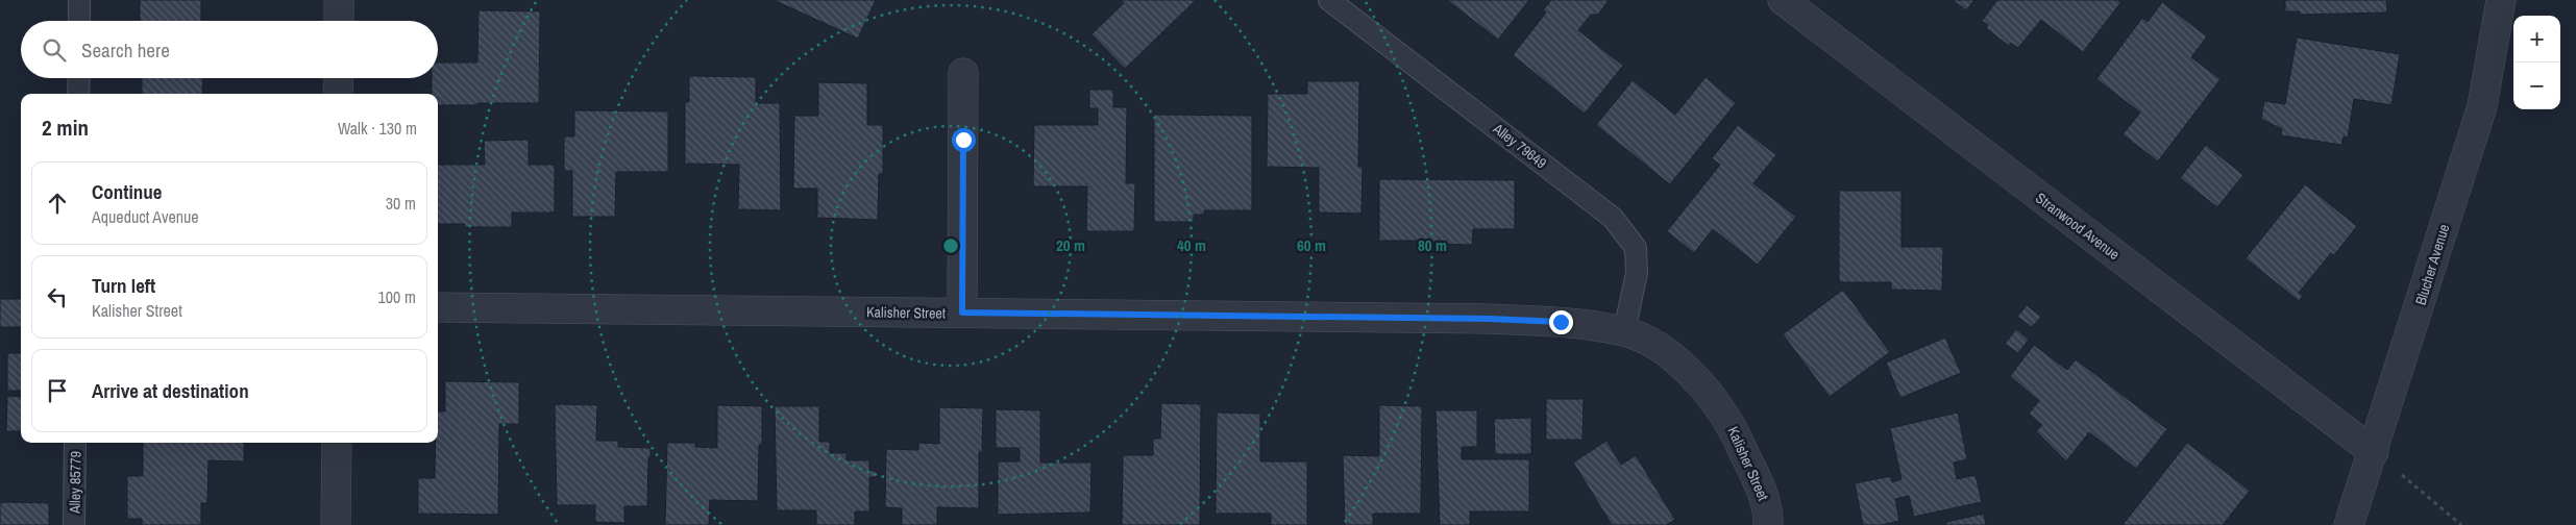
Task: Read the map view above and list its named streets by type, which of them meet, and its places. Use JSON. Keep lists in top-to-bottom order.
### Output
{
  "streets": {
    "street": ["Stranwood Avenue", "Blucher Avenue", "Kalisher Street"],
    "lane": ["Alley 79649", "Alley 85779"]
  },
  "crossings": [
    ["Alley 79649", "Kalisher Street"],
    ["Stranwood Avenue", "Blucher Avenue"]
  ],
  "page": {
    "map_buttons": ["+", "−"],
    "search": "Search here",
    "heading": ["2 min", "Walk · 130 m"],
    "list": [
      ["Continue", "Aqueduct Avenue", "30 m"],
      ["Turn left", "Kalisher Street", "100 m"],
      "Arrive at destination"
    ]
  },
  "rings": [
    "20 m",
    "40 m",
    "60 m",
    "80 m"
  ]
}
